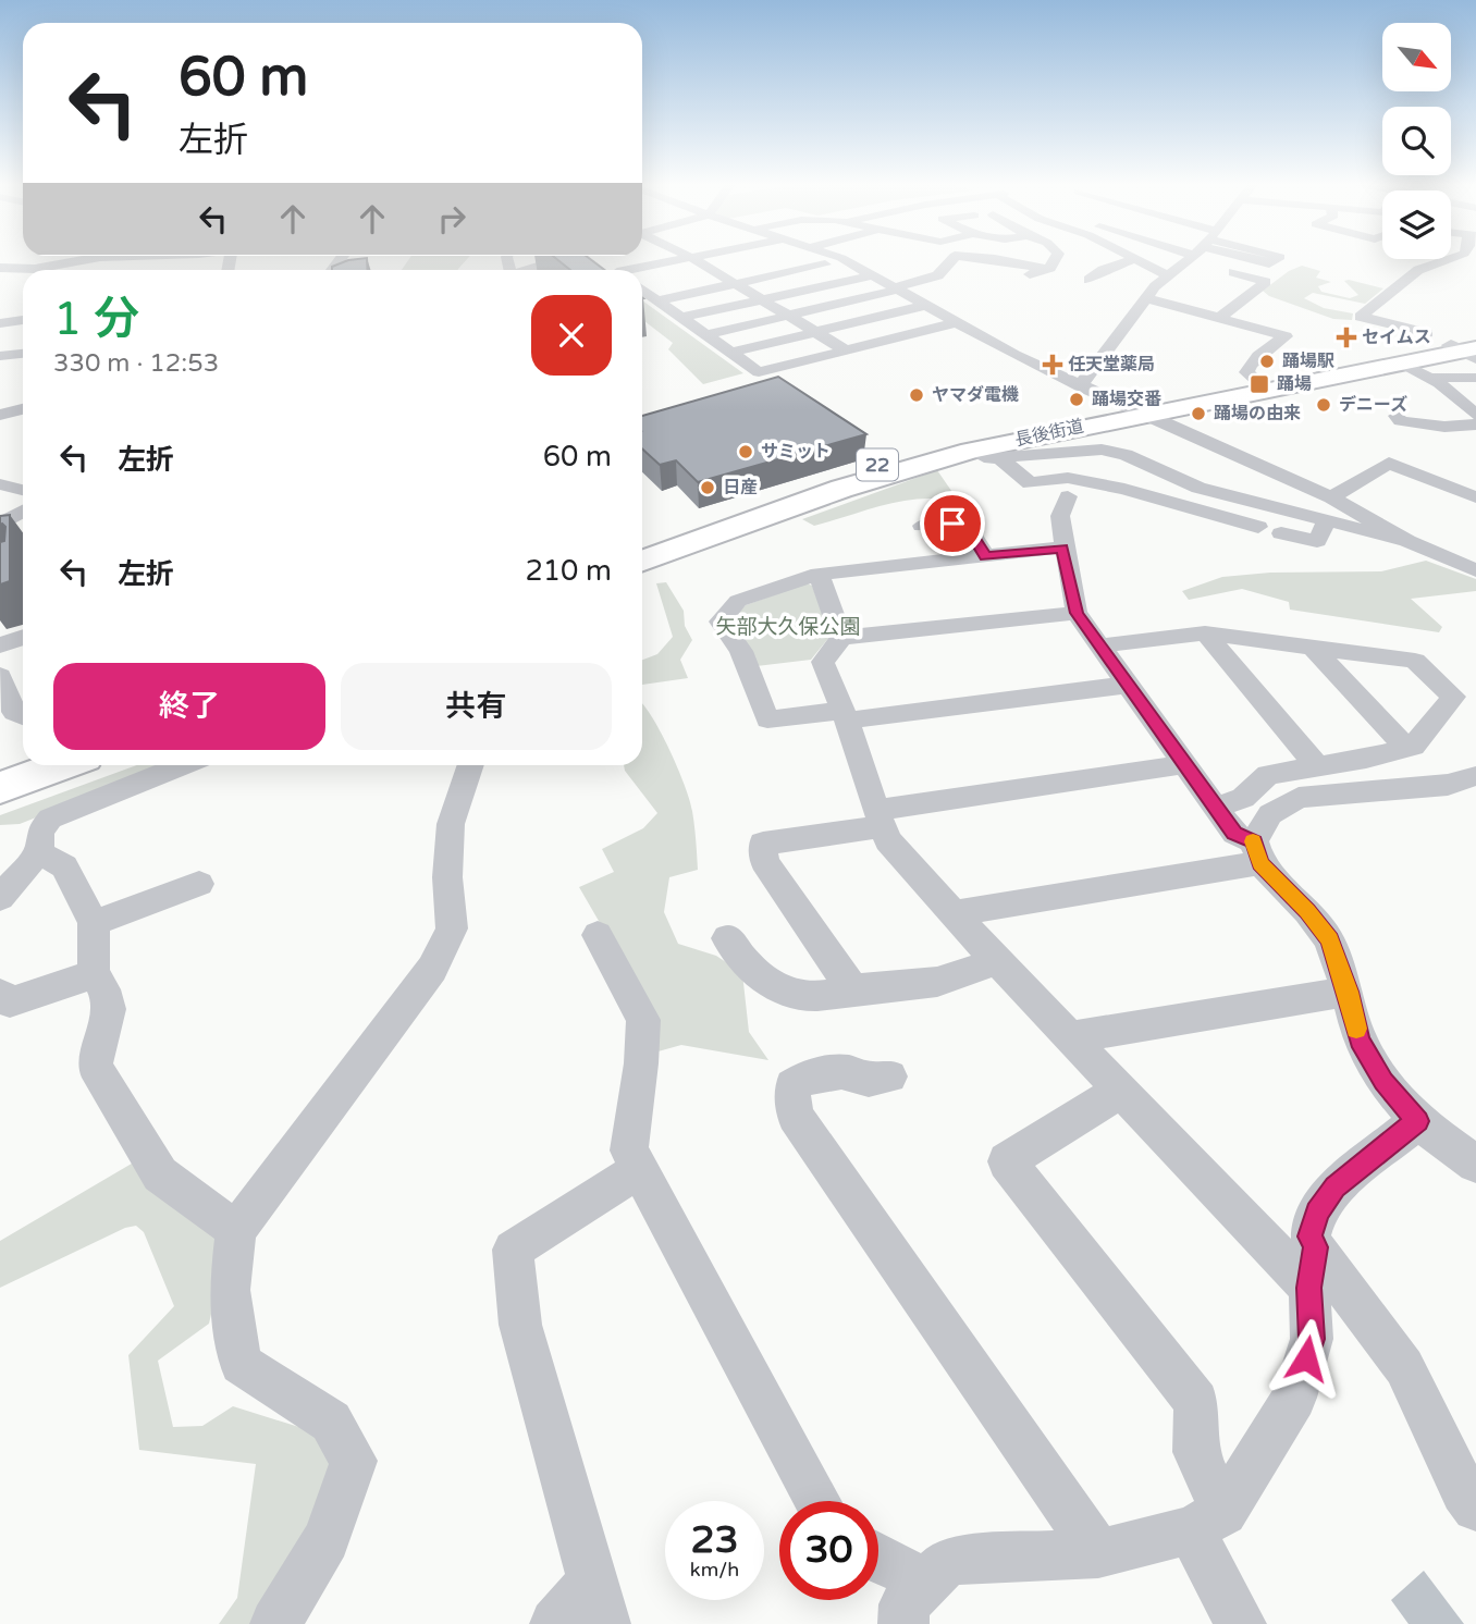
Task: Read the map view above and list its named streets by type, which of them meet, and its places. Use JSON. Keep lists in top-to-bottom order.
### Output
{
  "streets": {
    "main road": ["長後街道", "22"]
  },
  "parks": ["矢部大久保公園"],
  "places": {
    "health": ["セイムス", "任天堂薬局"],
    "other": [
      "踊場駅",
      "ヤマダ電機",
      "踊場交番",
      "デニーズ",
      "踊場の由来",
      "サミット",
      "日産"
    ],
    "transit": ["踊場"]
  },
  "north": "bottom right",
  "page": {
    "turn": ["60 m", "左折"],
    "heading": ["1 分", "330 m · 12:53"],
    "list": [
      {
        "name": "左折",
        "value": "60 m"
      },
      {
        "name": "左折",
        "value": "210 m"
      }
    ],
    "buttons": ["終了", "共有"],
    "speed": "23 km/h",
    "limit": "30"
  }
}
